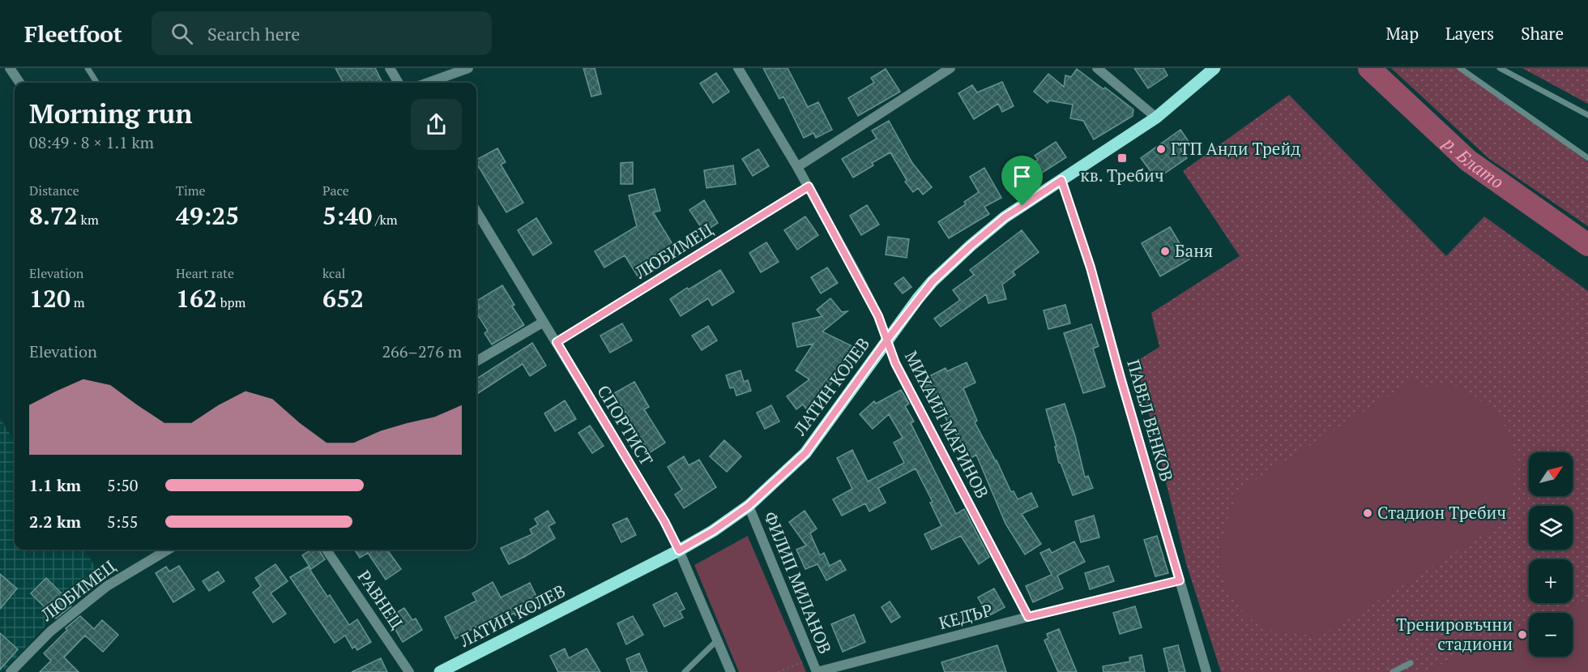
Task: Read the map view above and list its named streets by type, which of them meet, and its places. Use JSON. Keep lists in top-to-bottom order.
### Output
{
  "streets": {
    "main road": ["ЛАТИН КОЛЕВ"],
    "street": [
      "ЛЮБИМЕЦ",
      "ПАВЕЛ ВЕНКОВ",
      "МИХАИЛ МАРИНОВ",
      "СПОРТИСТ",
      "ФИЛИП МИЛАНОВ",
      "РАВНЕЦ",
      "КЕДЪР"
    ]
  },
  "crossings": [
    ["ЛЮБИМЕЦ", "МИХАИЛ МАРИНОВ"],
    ["ЛЮБИМЕЦ", "СПОРТИСТ"],
    ["ЛАТИН КОЛЕВ", "ПАВЕЛ ВЕНКОВ"],
    ["ЛАТИН КОЛЕВ", "МИХАИЛ МАРИНОВ"],
    ["ЛАТИН КОЛЕВ", "СПОРТИСТ"],
    ["ЛАТИН КОЛЕВ", "ФИЛИП МИЛАНОВ"],
    ["ПАВЕЛ ВЕНКОВ", "КЕДЪР"],
    ["МИХАИЛ МАРИНОВ", "КЕДЪР"],
    ["ФИЛИП МИЛАНОВ", "КЕДЪР"]
  ],
  "water": ["р. Блато"],
  "places": {
    "other": [
      "ГТП Анди Трейд",
      "Баня",
      "Стадион Требич",
      "Тренировъчни стадиони"
    ],
    "transit": ["кв. Требич"]
  },
  "north": "top right",
  "page": {
    "header": "Fleetfoot",
    "search": "Search here",
    "nav": ["Map", "Layers", "Share"],
    "heading": ["Morning run", "08:49 · 8 × 1.1 km"],
    "stats": [
      ["Distance", "8.72 km"],
      ["Time", "49:25"],
      ["Pace", "5:40 /km"],
      ["Elevation", "120 m"],
      ["Heart rate", "162 bpm"],
      ["kcal", "652"]
    ],
    "chart": ["Elevation", "266–276 m"],
    "map_buttons": ["+", "−"],
    "list": [
      {
        "name": "1.1 km",
        "note": "5:50"
      },
      {
        "name": "2.2 km",
        "note": "5:55"
      }
    ]
  }
}
